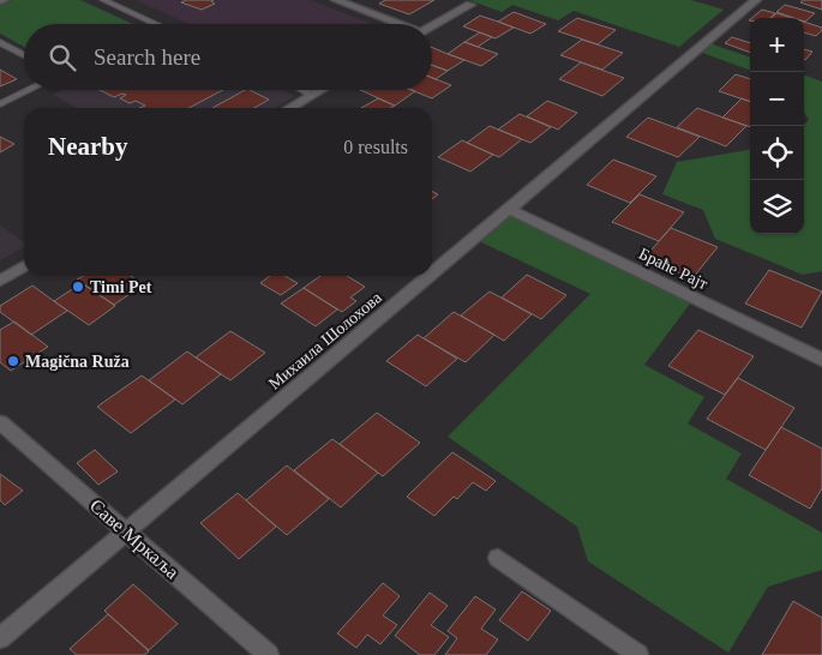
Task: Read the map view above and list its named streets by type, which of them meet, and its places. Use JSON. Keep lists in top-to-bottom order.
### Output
{
  "streets": {
    "street": ["Браће Рајт", "Михаила Шолохова", "Саве Мркаља"]
  },
  "crossings": [
    ["Браће Рајт", "Михаила Шолохова"],
    ["Михаила Шолохова", "Саве Мркаља"]
  ],
  "places": ["Timi Pet", "Magična Ruža"],
  "page": {
    "map_buttons": ["+", "−"],
    "search": "Search here",
    "heading": ["Nearby", "0 results"]
  }
}
